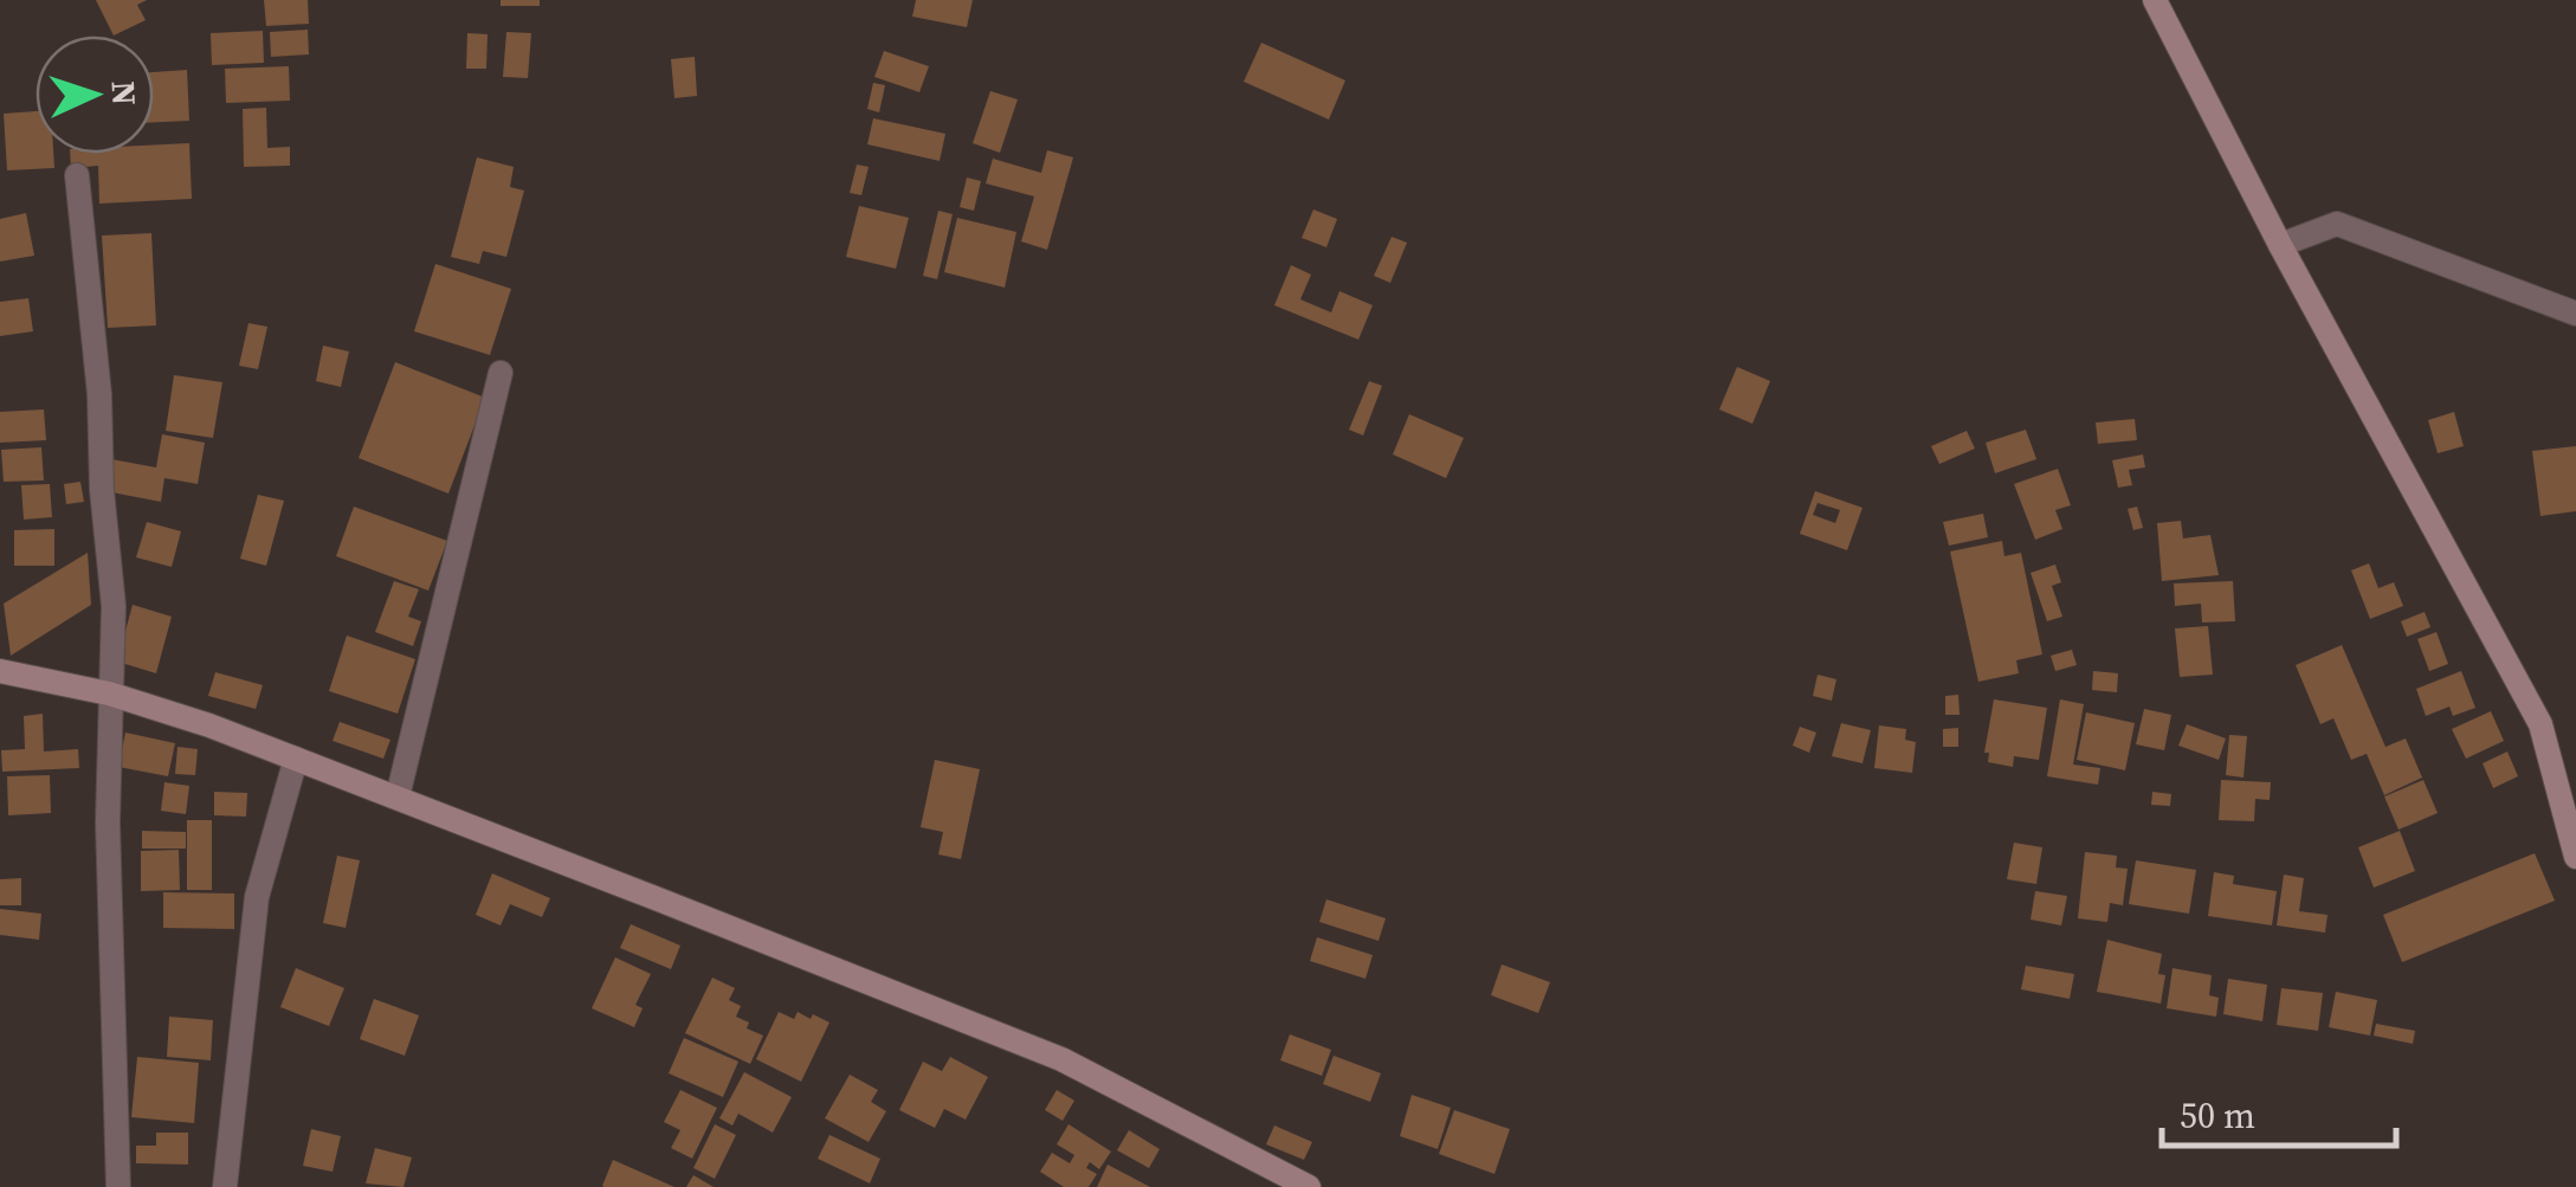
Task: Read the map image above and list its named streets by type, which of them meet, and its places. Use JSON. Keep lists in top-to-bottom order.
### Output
{
  "scale_bar": "50 m",
  "north": "right"
}
